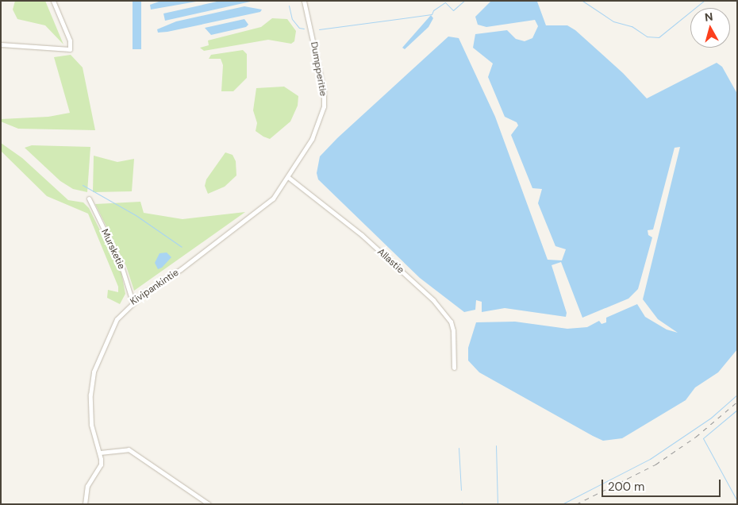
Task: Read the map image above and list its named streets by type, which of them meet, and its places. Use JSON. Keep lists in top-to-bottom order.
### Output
{
  "streets": {
    "street": [
      "Dumpperitie",
      "Mursketie",
      "Allastie",
      "Kivipankintie"
    ]
  },
  "crossings": [
    ["Dumpperitie", "Allastie"],
    ["Dumpperitie", "Kivipankintie"],
    ["Mursketie", "Kivipankintie"],
    ["Allastie", "Kivipankintie"]
  ],
  "scale_bar": "200 m",
  "north": "top"
}
